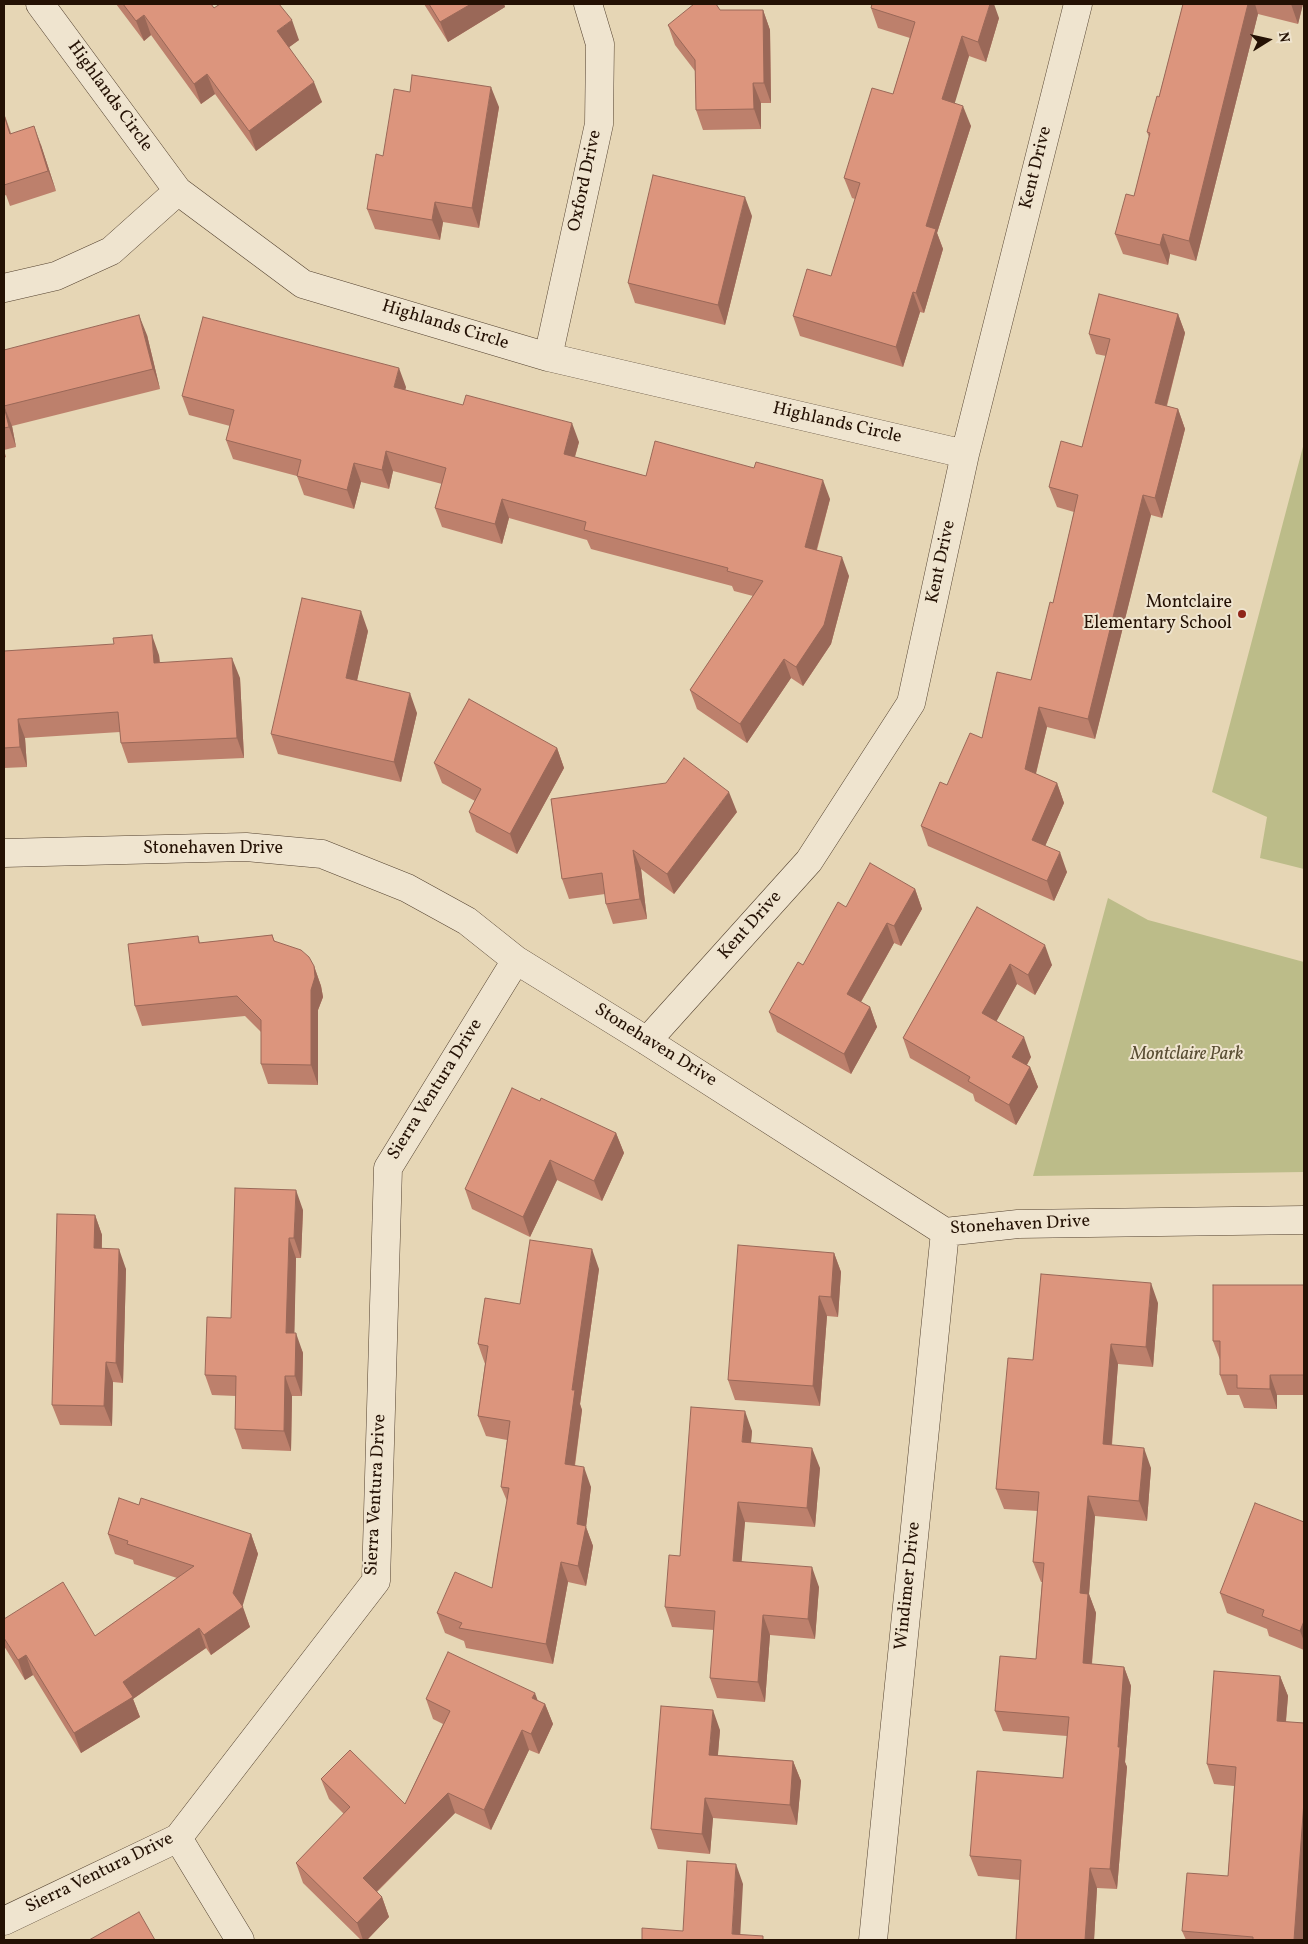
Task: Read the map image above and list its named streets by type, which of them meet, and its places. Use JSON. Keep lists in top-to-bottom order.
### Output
{
  "streets": {
    "street": [
      "Highlands Circle",
      "Kent Drive",
      "Oxford Drive",
      "Stonehaven Drive",
      "Sierra Ventura Drive",
      "Windimer Drive"
    ]
  },
  "crossings": [
    ["Highlands Circle", "Kent Drive"],
    ["Highlands Circle", "Oxford Drive"],
    ["Kent Drive", "Stonehaven Drive"],
    ["Stonehaven Drive", "Sierra Ventura Drive"],
    ["Stonehaven Drive", "Windimer Drive"]
  ],
  "parks": ["Montclaire Park"],
  "places": ["Montclaire Elementary School"],
  "north": "right"
}
